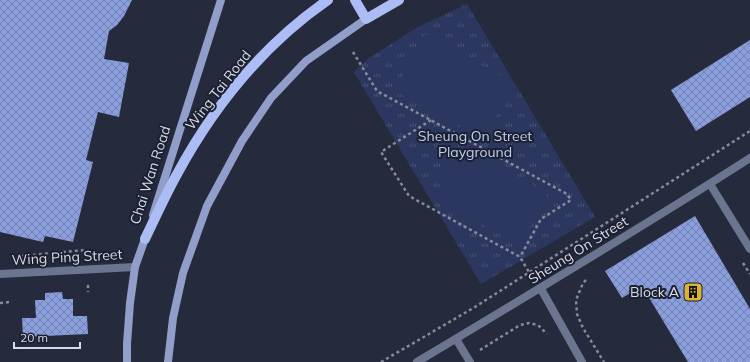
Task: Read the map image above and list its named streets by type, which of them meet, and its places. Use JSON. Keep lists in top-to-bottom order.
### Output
{
  "streets": {
    "main road": ["Wing Tai Road", "Chai Wan Road"],
    "street": ["Sheung On Street", "Wing Ping Street"]
  },
  "crossings": [
    ["Wing Tai Road", "Chai Wan Road"],
    ["Chai Wan Road", "Wing Ping Street"]
  ],
  "parks": ["Sheung On Street Playground"],
  "places": {
    "building": ["Block A"]
  },
  "scale_bar": "20 m"
}
